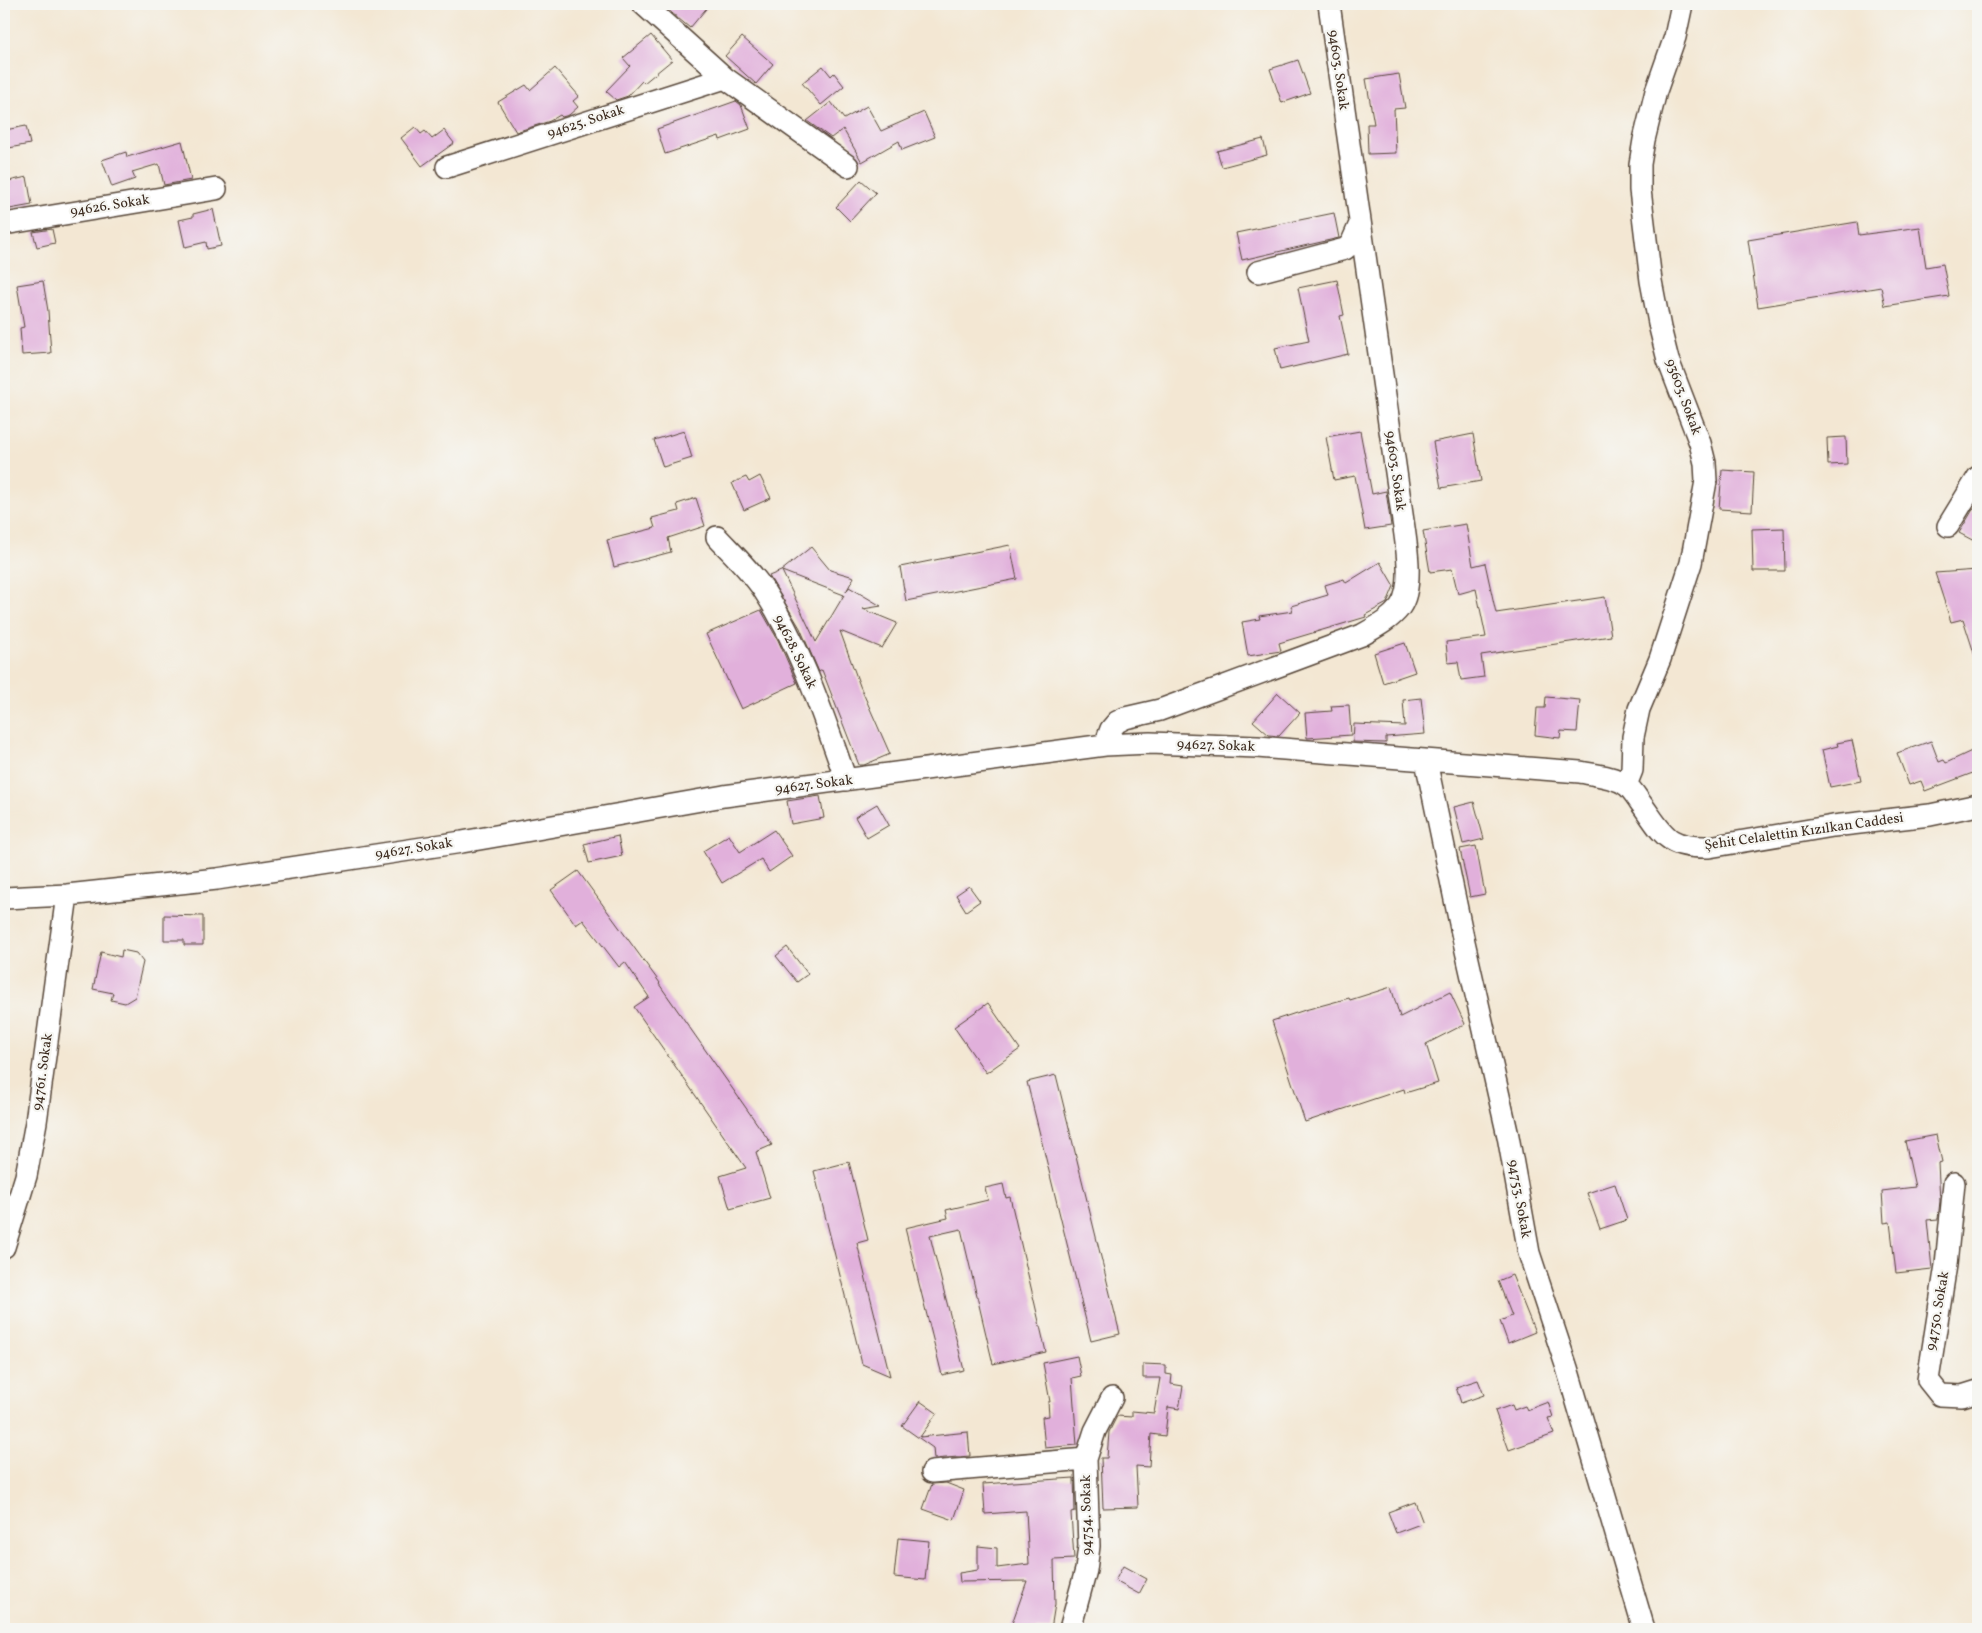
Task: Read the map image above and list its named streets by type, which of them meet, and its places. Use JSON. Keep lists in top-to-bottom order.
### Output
{
  "streets": {
    "street": [
      "94603. Sokak",
      "94625. Sokak",
      "94626. Sokak",
      "93603. Sokak",
      "94628. Sokak",
      "94627. Sokak",
      "Şehit Celalettin Kızılkan Caddesi",
      "94761. Sokak",
      "94753. Sokak",
      "94750. Sokak",
      "94754. Sokak"
    ]
  },
  "crossings": [
    ["94603. Sokak", "94627. Sokak"],
    ["93603. Sokak", "94627. Sokak"],
    ["93603. Sokak", "Şehit Celalettin Kızılkan Caddesi"],
    ["94628. Sokak", "94627. Sokak"],
    ["94627. Sokak", "Şehit Celalettin Kızılkan Caddesi"],
    ["94627. Sokak", "94761. Sokak"],
    ["94627. Sokak", "94753. Sokak"]
  ]
}
